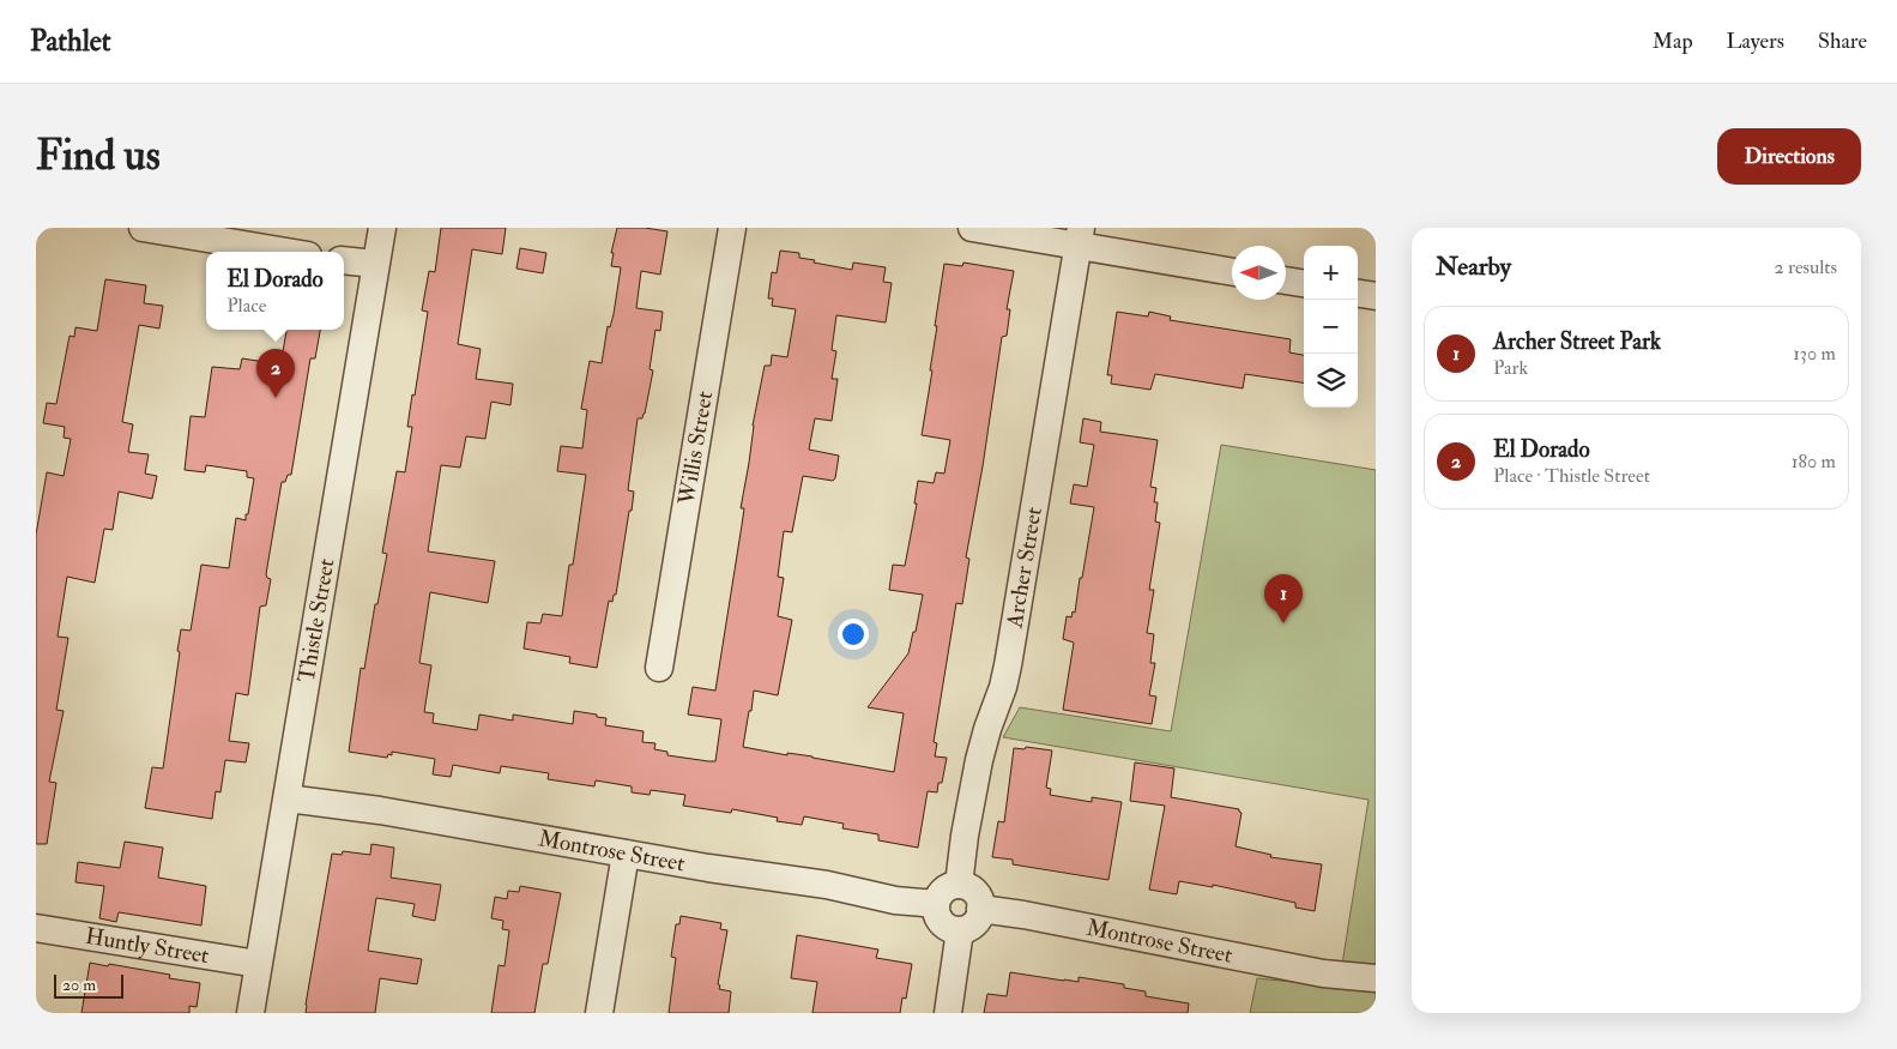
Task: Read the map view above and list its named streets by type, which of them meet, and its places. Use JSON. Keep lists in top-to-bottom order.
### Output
{
  "streets": {
    "street": [
      "Willis Street",
      "Archer Street",
      "Thistle Street",
      "Montrose Street",
      "Huntly Street"
    ]
  },
  "crossings": [
    ["Archer Street", "Montrose Street"],
    ["Thistle Street", "Montrose Street"],
    ["Thistle Street", "Huntly Street"]
  ],
  "scale_bar": "20 m",
  "north": "left",
  "page": {
    "header": "Pathlet",
    "nav": ["Map", "Layers", "Share"],
    "buttons": "Directions",
    "title": "Find us",
    "heading": ["Nearby", "2 results"],
    "map_buttons": ["+", "−"],
    "popup": ["El Dorado", "Place"],
    "list": [
      {
        "mark": "1",
        "name": "Archer Street Park",
        "note": "Park",
        "value": "130 m"
      },
      {
        "mark": "2",
        "name": "El Dorado",
        "note": "Place · Thistle Street",
        "value": "180 m"
      }
    ],
    "pins": ["2", "1"],
    "scale": "20 m"
  }
}
